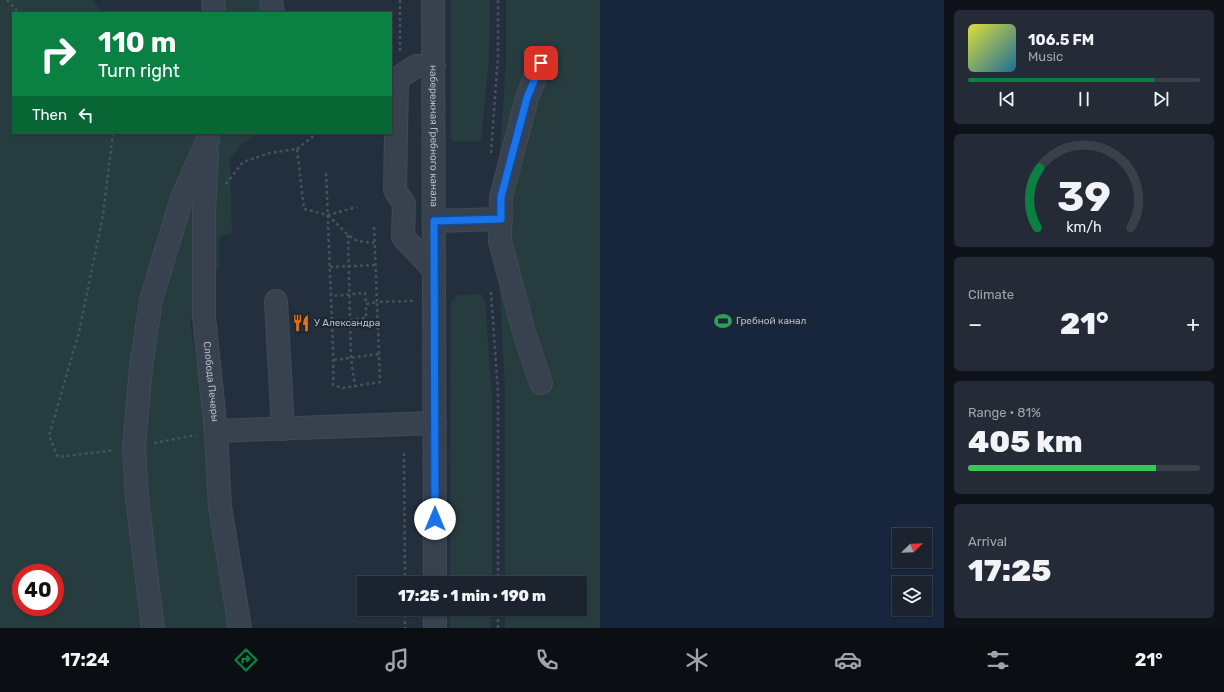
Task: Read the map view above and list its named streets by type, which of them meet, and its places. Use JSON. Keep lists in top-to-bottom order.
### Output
{
  "streets": {
    "street": ["набережная Гребного канала", "Слобода Печеры"]
  },
  "places": {
    "sports": ["Гребной канал"],
    "restaurant": ["У Александра"]
  },
  "north": "top right",
  "page": {
    "turn": ["110 m", "Turn right"],
    "song": ["106.5 FM", "Music"],
    "then": "Then",
    "tile": [
      "Climate",
      ["Range · 81%", "405 km"],
      ["Arrival", "17:25"]
    ],
    "heat": ["−", "21°", "+"],
    "limit": "40",
    "trip": "17:25 · 1 min · 190 m",
    "tabs": ["17:24", "21°"],
    "gauge": ["39", "km/h"]
  }
}
